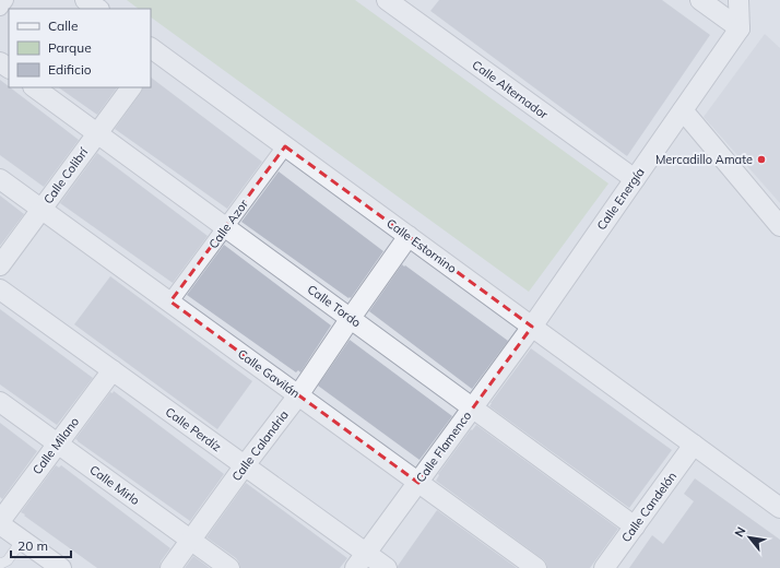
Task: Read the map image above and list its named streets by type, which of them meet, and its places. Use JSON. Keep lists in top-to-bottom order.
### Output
{
  "streets": {
    "street": [
      "Calle Alternador",
      "Calle Colibrí",
      "Calle Energía",
      "Calle Azor",
      "Calle Estornino",
      "Calle Tordo",
      "Calle Gavilán",
      "Calle Perdíz",
      "Calle Milano",
      "Calle Calandria",
      "Calle Flamenco",
      "Calle Mirlo",
      "Calle Candelón"
    ]
  },
  "crossings": [
    ["Calle Alternador", "Calle Energía"],
    ["Calle Colibrí", "Calle Tordo"],
    ["Calle Colibrí", "Calle Gavilán"],
    ["Calle Energía", "Calle Estornino"],
    ["Calle Energía", "Calle Flamenco"],
    ["Calle Azor", "Calle Estornino"],
    ["Calle Azor", "Calle Tordo"],
    ["Calle Azor", "Calle Gavilán"],
    ["Calle Estornino", "Calle Calandria"],
    ["Calle Estornino", "Calle Flamenco"],
    ["Calle Estornino", "Calle Candelón"],
    ["Calle Tordo", "Calle Calandria"],
    ["Calle Tordo", "Calle Flamenco"],
    ["Calle Tordo", "Calle Candelón"],
    ["Calle Gavilán", "Calle Calandria"],
    ["Calle Gavilán", "Calle Flamenco"],
    ["Calle Perdíz", "Calle Milano"],
    ["Calle Perdíz", "Calle Calandria"],
    ["Calle Perdíz", "Calle Flamenco"],
    ["Calle Milano", "Calle Mirlo"],
    ["Calle Calandria", "Calle Mirlo"]
  ],
  "places": ["Mercadillo Amate"],
  "legend": ["Calle", "Parque", "Edificio"],
  "scale_bar": "20 m",
  "north": "top left"
}
